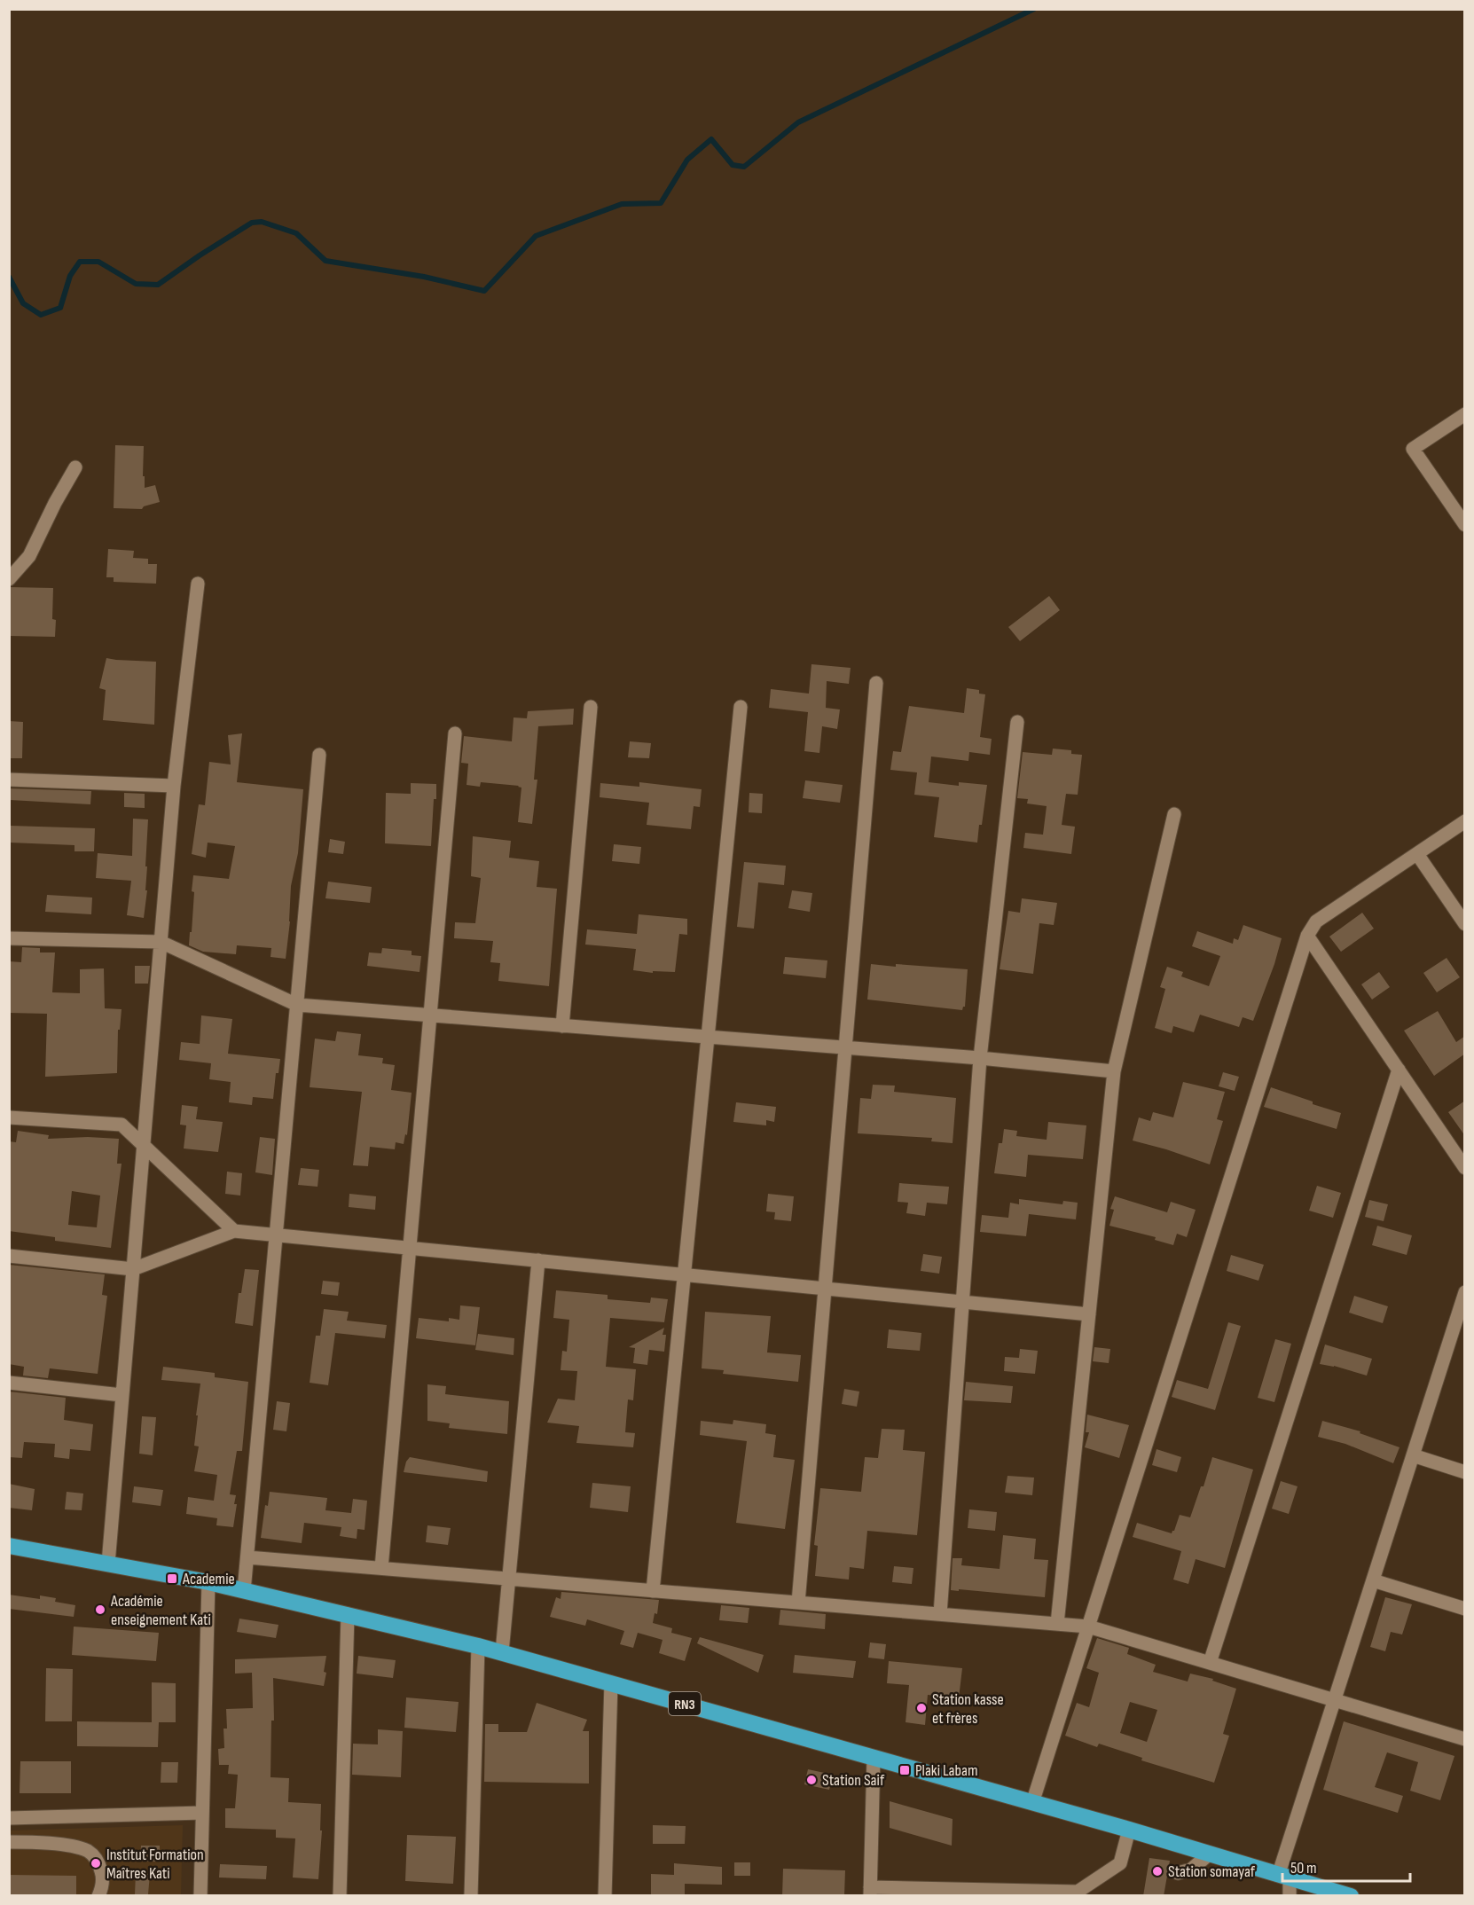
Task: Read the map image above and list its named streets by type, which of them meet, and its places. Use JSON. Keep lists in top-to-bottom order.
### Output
{
  "streets": {
    "highway": ["RN3"]
  },
  "places": {
    "transit": ["Academie", "Plaki Labam"],
    "other": [
      "Académie enseignement Kati",
      "Station kasse et frères",
      "Station Saif",
      "Institut Formation Maîtres Kati",
      "Station somayaf"
    ]
  },
  "scale_bar": "50 m"
}
